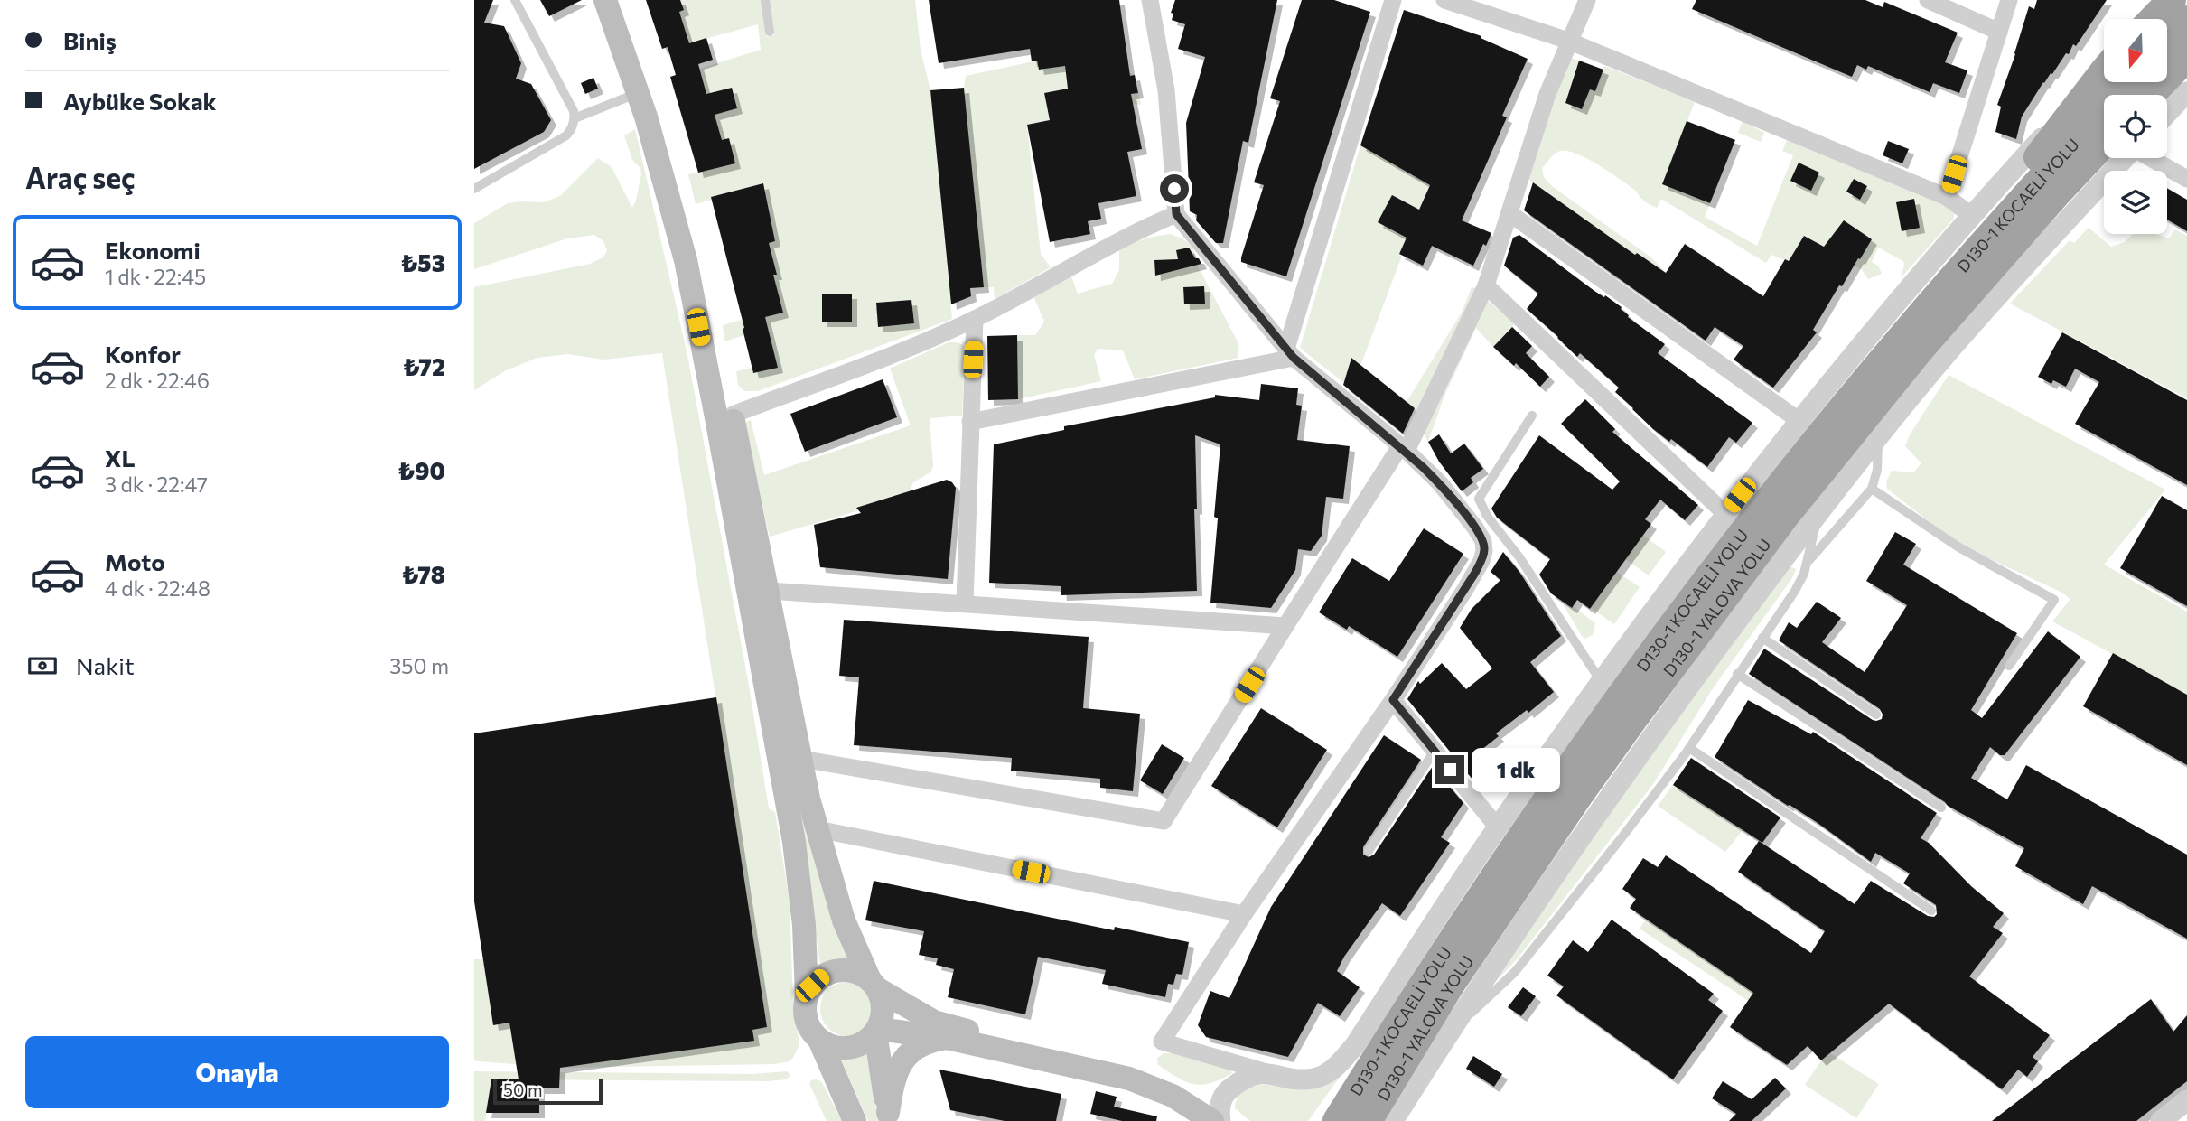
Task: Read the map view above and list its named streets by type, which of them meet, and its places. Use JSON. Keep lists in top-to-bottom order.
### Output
{
  "streets": {
    "highway": ["D130-1 KOCAELİ YOLU", "D130-1 YALOVA YOLU"]
  },
  "crossings": [
    ["D130-1 KOCAELİ YOLU", "D130-1 YALOVA YOLU"]
  ],
  "scale_bar": "50 m",
  "north": "bottom",
  "page": {
    "banner": ["Biniş", "Aybüke Sokak"],
    "heading": "Araç seç",
    "list": [
      {
        "name": "Ekonomi",
        "note": "1 dk · 22:45",
        "value": "₺53"
      },
      {
        "name": "Konfor",
        "note": "2 dk · 22:46",
        "value": "₺72"
      },
      {
        "name": "XL",
        "note": "3 dk · 22:47",
        "value": "₺90"
      },
      {
        "name": "Moto",
        "note": "4 dk · 22:48",
        "value": "₺78"
      }
    ],
    "pay": ["Nakit", "350 m"],
    "bubble": "1 dk",
    "buttons": "Onayla",
    "scale": "50 m"
  }
}
